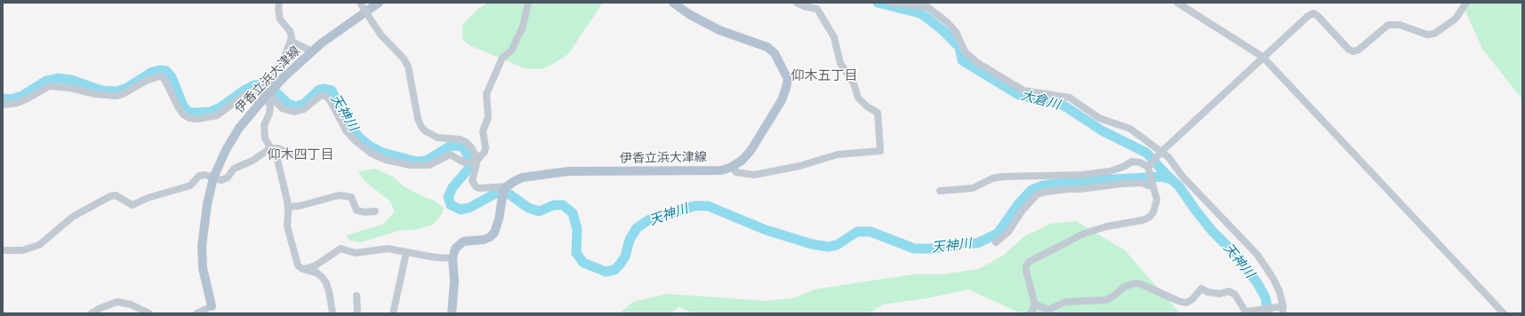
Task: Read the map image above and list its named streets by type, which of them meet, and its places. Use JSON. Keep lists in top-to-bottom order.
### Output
{
  "streets": {
    "main road": ["伊香立浜大津線"]
  },
  "districts": ["仰木五丁目", "仰木四丁目"],
  "water": ["大倉川", "天神川"]
}
